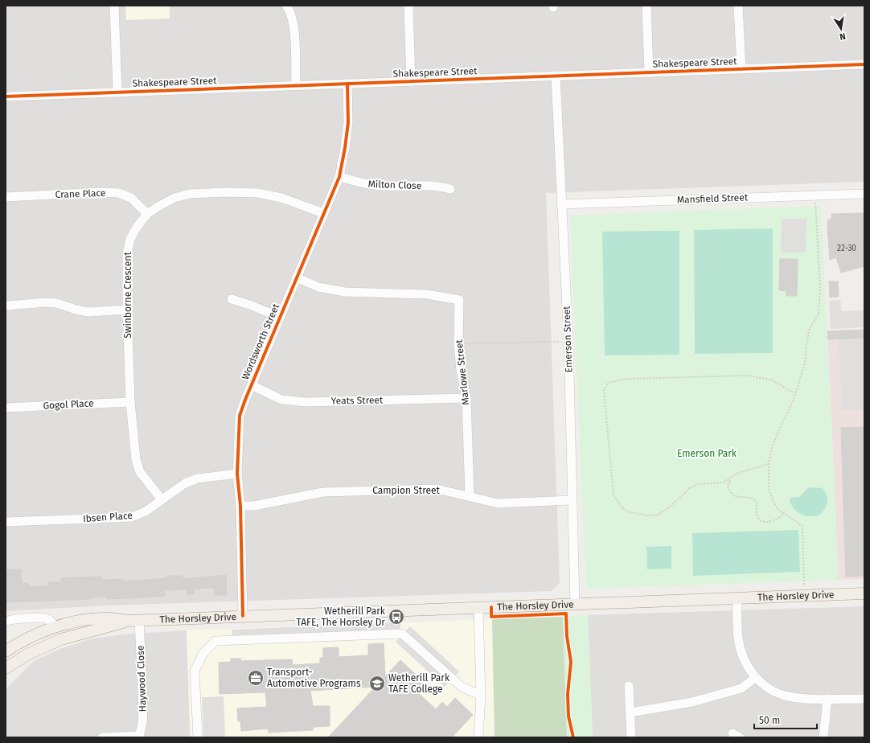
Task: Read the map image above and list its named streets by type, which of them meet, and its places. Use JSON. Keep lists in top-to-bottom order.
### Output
{
  "streets": {
    "main road": ["The Horsley Drive"],
    "street": [
      "Shakespeare Street",
      "Milton Close",
      "Crane Place",
      "Mansfield Street",
      "Swinborne Crescent",
      "Emerson Street",
      "Wordsworth Street",
      "Marlowe Street",
      "Yeats Street",
      "Gogol Place",
      "Campion Street",
      "Ibsen Place",
      "Haywood Close"
    ]
  },
  "crossings": [
    ["Shakespeare Street", "Emerson Street"],
    ["Shakespeare Street", "Wordsworth Street"],
    ["Milton Close", "Wordsworth Street"],
    ["Crane Place", "Swinborne Crescent"],
    ["Mansfield Street", "Emerson Street"],
    ["Swinborne Crescent", "Wordsworth Street"],
    ["Swinborne Crescent", "Gogol Place"],
    ["Swinborne Crescent", "Ibsen Place"],
    ["Emerson Street", "Campion Street"],
    ["Emerson Street", "The Horsley Drive"],
    ["Wordsworth Street", "Marlowe Street"],
    ["Wordsworth Street", "Yeats Street"],
    ["Wordsworth Street", "Campion Street"],
    ["Wordsworth Street", "Ibsen Place"],
    ["Wordsworth Street", "The Horsley Drive"],
    ["Marlowe Street", "Yeats Street"],
    ["Marlowe Street", "Campion Street"],
    ["The Horsley Drive", "Haywood Close"]
  ],
  "parks": ["Emerson Park"],
  "places": {
    "bus stop": ["Wetherill Park TAFE, The Horsley Dr"],
    "office": ["Transport- Automotive Programs"],
    "school or university": ["Wetherill Park TAFE College"]
  },
  "house_numbers": ["22-30"],
  "scale_bar": "50 m",
  "north": "bottom"
}
